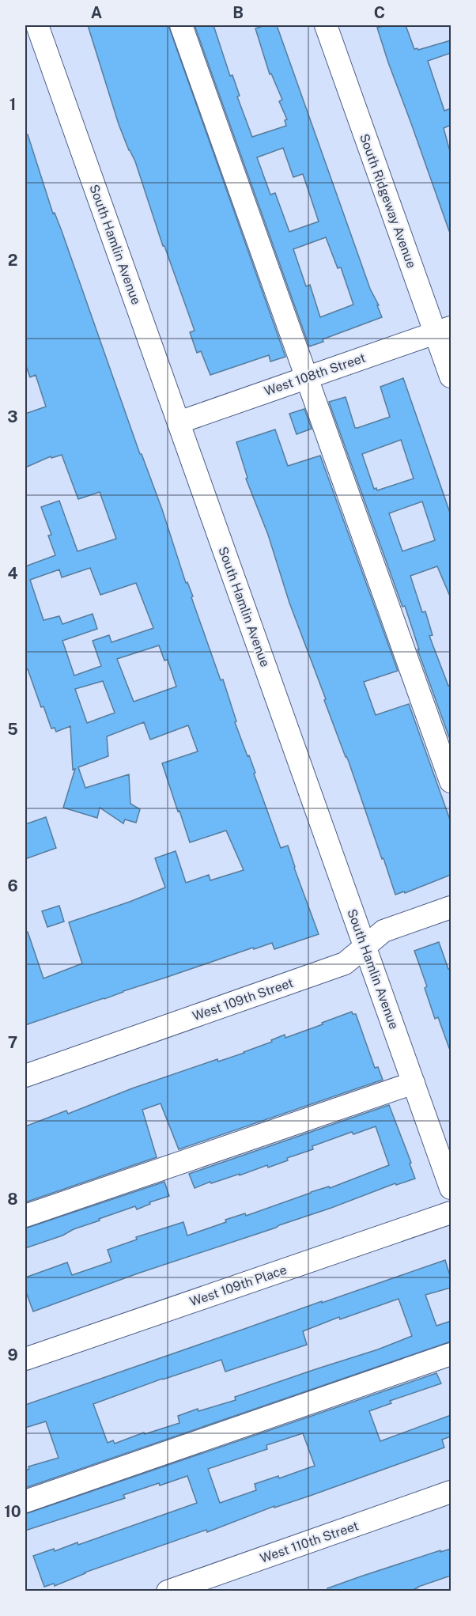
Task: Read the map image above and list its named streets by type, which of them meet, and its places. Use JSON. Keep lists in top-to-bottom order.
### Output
{
  "streets": {
    "street": [
      "South Ridgeway Avenue",
      "South Hamlin Avenue",
      "West 108th Street",
      "West 109th Street",
      "West 109th Place",
      "West 110th Street"
    ]
  },
  "crossings": [
    ["South Ridgeway Avenue", "West 108th Street"],
    ["South Hamlin Avenue", "West 108th Street"],
    ["South Hamlin Avenue", "West 109th Street"]
  ],
  "grid": {
    "columns": ["A", "B", "C"],
    "rows": [
      "1",
      "2",
      "3",
      "4",
      "5",
      "6",
      "7",
      "8",
      "9",
      "10"
    ]
  }
}
